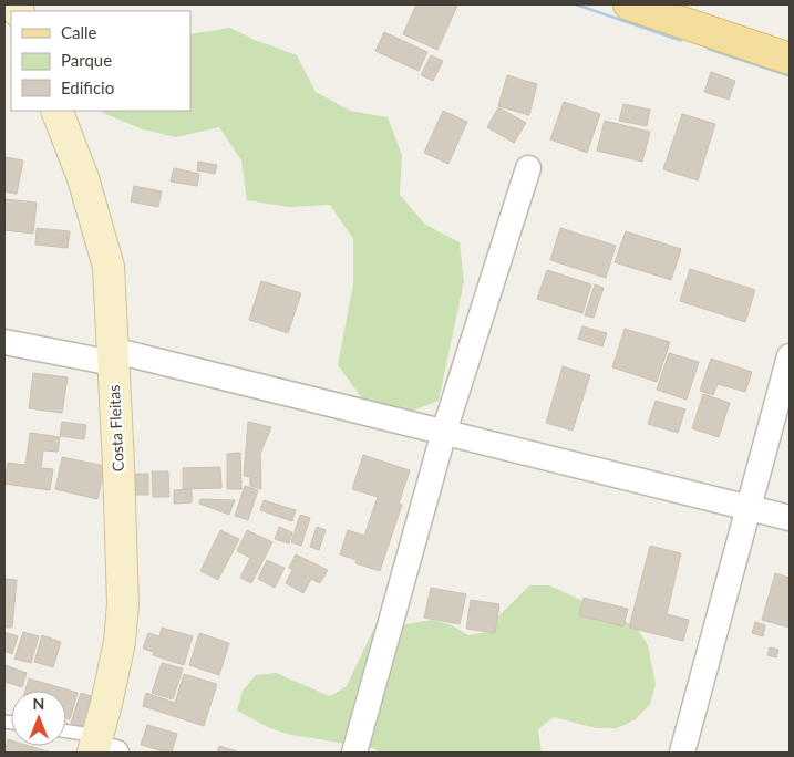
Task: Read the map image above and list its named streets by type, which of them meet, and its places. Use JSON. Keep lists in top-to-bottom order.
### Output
{
  "streets": {
    "main road": ["Costa Fleitas"]
  },
  "legend": ["Calle", "Parque", "Edificio"],
  "north": "top"
}
